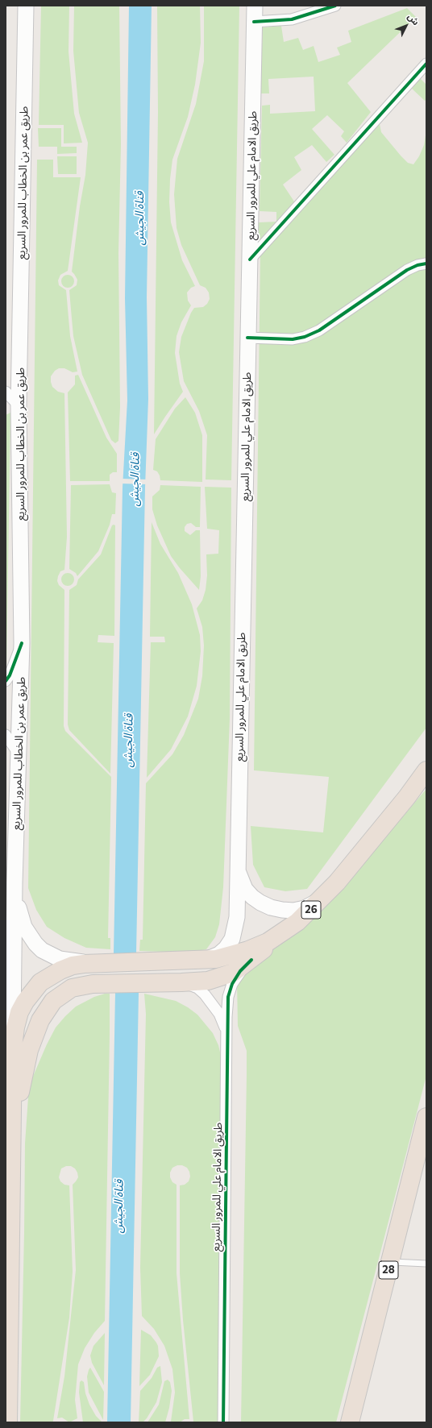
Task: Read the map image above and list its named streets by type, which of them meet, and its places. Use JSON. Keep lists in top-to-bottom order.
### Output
{
  "streets": {
    "highway": ["طريق عمر بن الخطاب للمرور السريع", "26", "28"],
    "main road": ["طريق الامام علي للمرور السريع"]
  },
  "crossings": [
    ["طريق الامام علي للمرور السريع", "طريق عمر بن الخطاب للمرور السريع"]
  ],
  "water": ["قناة الجيش"],
  "north": "top right"
}
